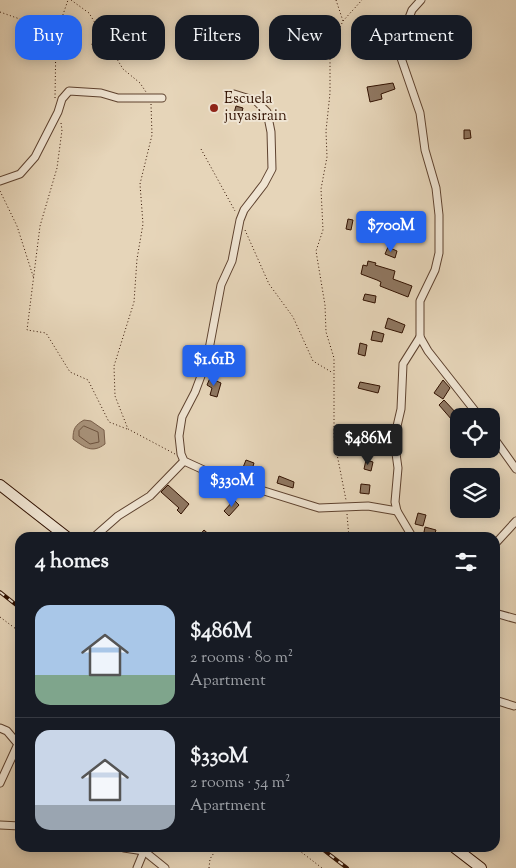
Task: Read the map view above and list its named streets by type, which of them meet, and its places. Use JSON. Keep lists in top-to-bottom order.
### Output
{
  "places": ["Escuela juyasirain"],
  "page": {
    "chip": [
      "Buy",
      "Rent",
      "Filters",
      "New",
      "Apartment"
    ],
    "price": [
      "$700M",
      "$1.61B",
      "$486M",
      "$330M"
    ],
    "heading": "4 homes",
    "list": [
      {
        "name": "$486M",
        "note": "2 rooms · 80 m² · Apartment"
      },
      {
        "name": "$330M",
        "note": "2 rooms · 54 m² · Apartment"
      }
    ]
  }
}
